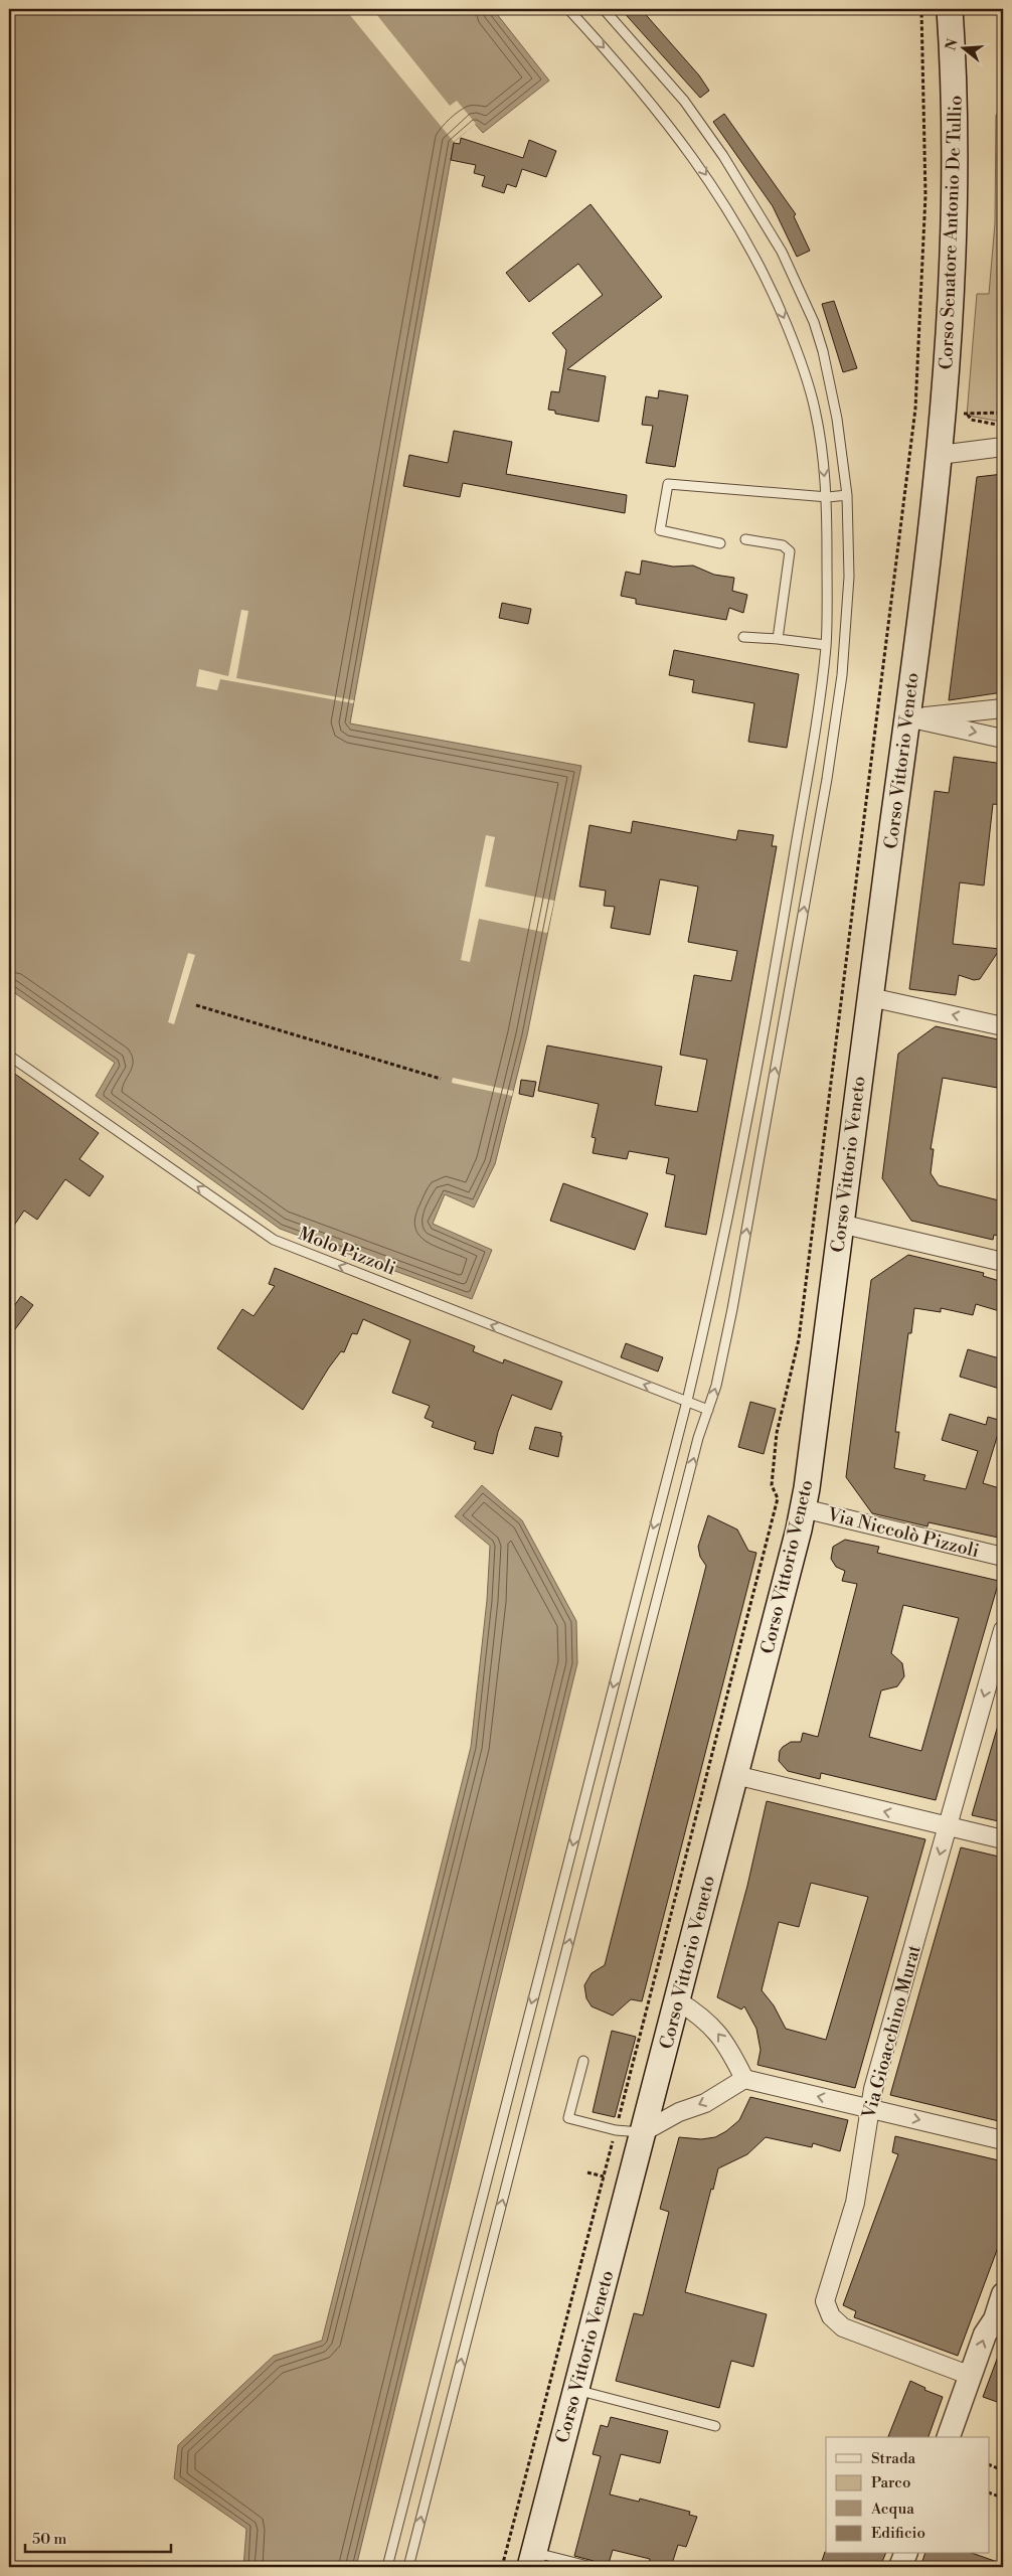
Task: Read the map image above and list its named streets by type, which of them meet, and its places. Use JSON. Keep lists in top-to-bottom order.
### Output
{
  "streets": {
    "main road": ["Corso Senatore Antonio De Tullio", "Corso Vittorio Veneto"],
    "street": ["Via Niccolò Pizzoli", "Via Gioacchino Murat"],
    "lane": ["Molo Pizzoli"]
  },
  "crossings": [
    ["Corso Senatore Antonio De Tullio", "Corso Vittorio Veneto"],
    ["Corso Vittorio Veneto", "Via Niccolò Pizzoli"]
  ],
  "one_way": ["Molo Pizzoli", "Via Gioacchino Murat"],
  "legend": [
    "Strada",
    "Parco",
    "Acqua",
    "Edificio"
  ],
  "scale_bar": "50 m",
  "north": "left"
}
